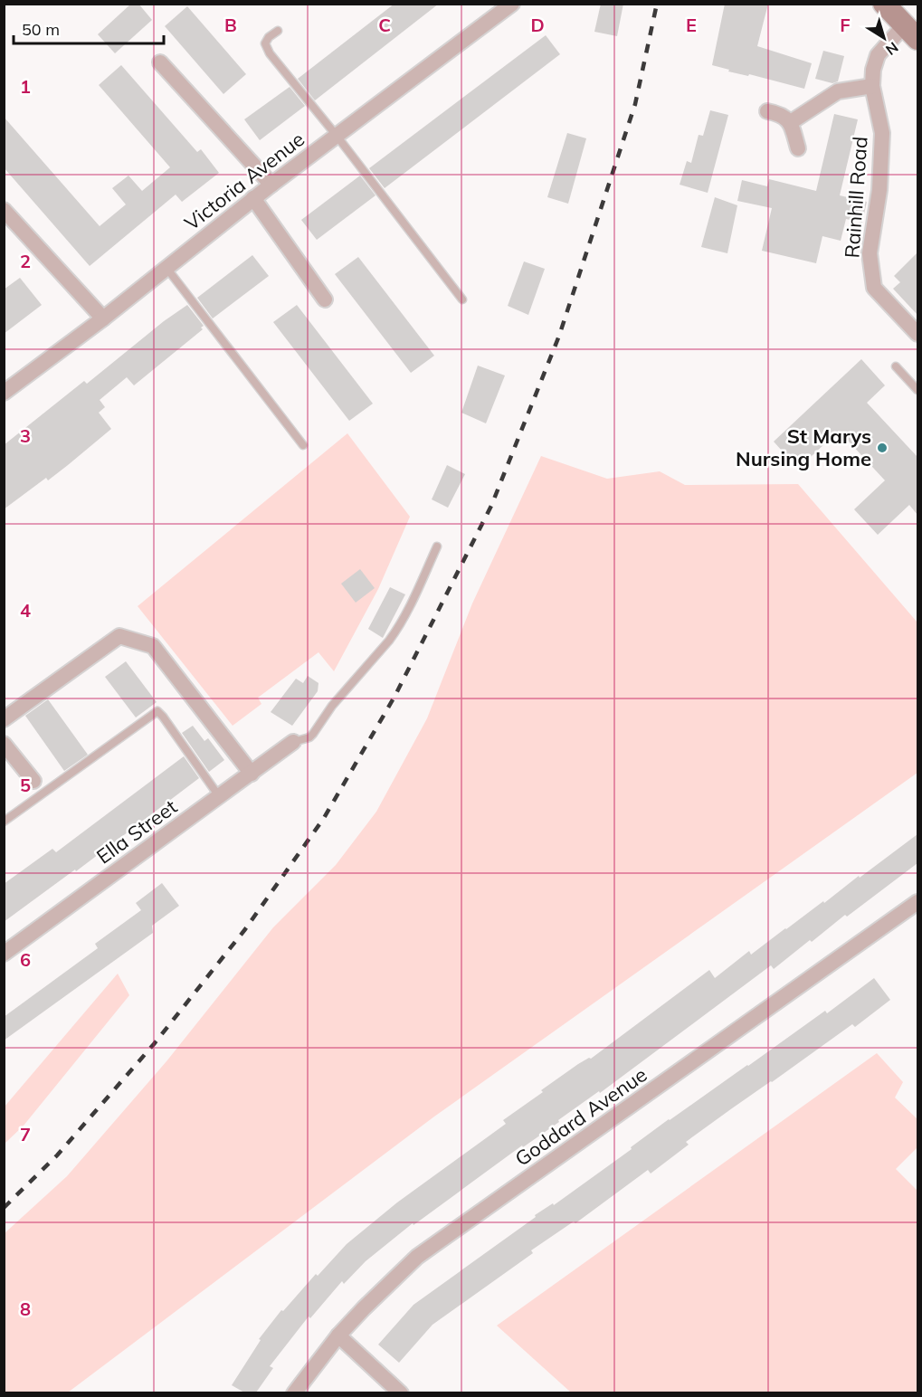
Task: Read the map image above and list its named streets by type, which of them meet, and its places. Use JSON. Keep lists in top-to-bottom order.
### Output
{
  "streets": {
    "street": [
      "Victoria Avenue",
      "Rainhill Road",
      "Ella Street",
      "Goddard Avenue"
    ]
  },
  "places": ["St Marys Nursing Home"],
  "scale_bar": "50 m",
  "north": "bottom right",
  "grid": {
    "columns": [
      "B",
      "C",
      "D",
      "E",
      "F"
    ],
    "rows": [
      "1",
      "2",
      "3",
      "4",
      "5",
      "6",
      "7",
      "8"
    ]
  }
}
